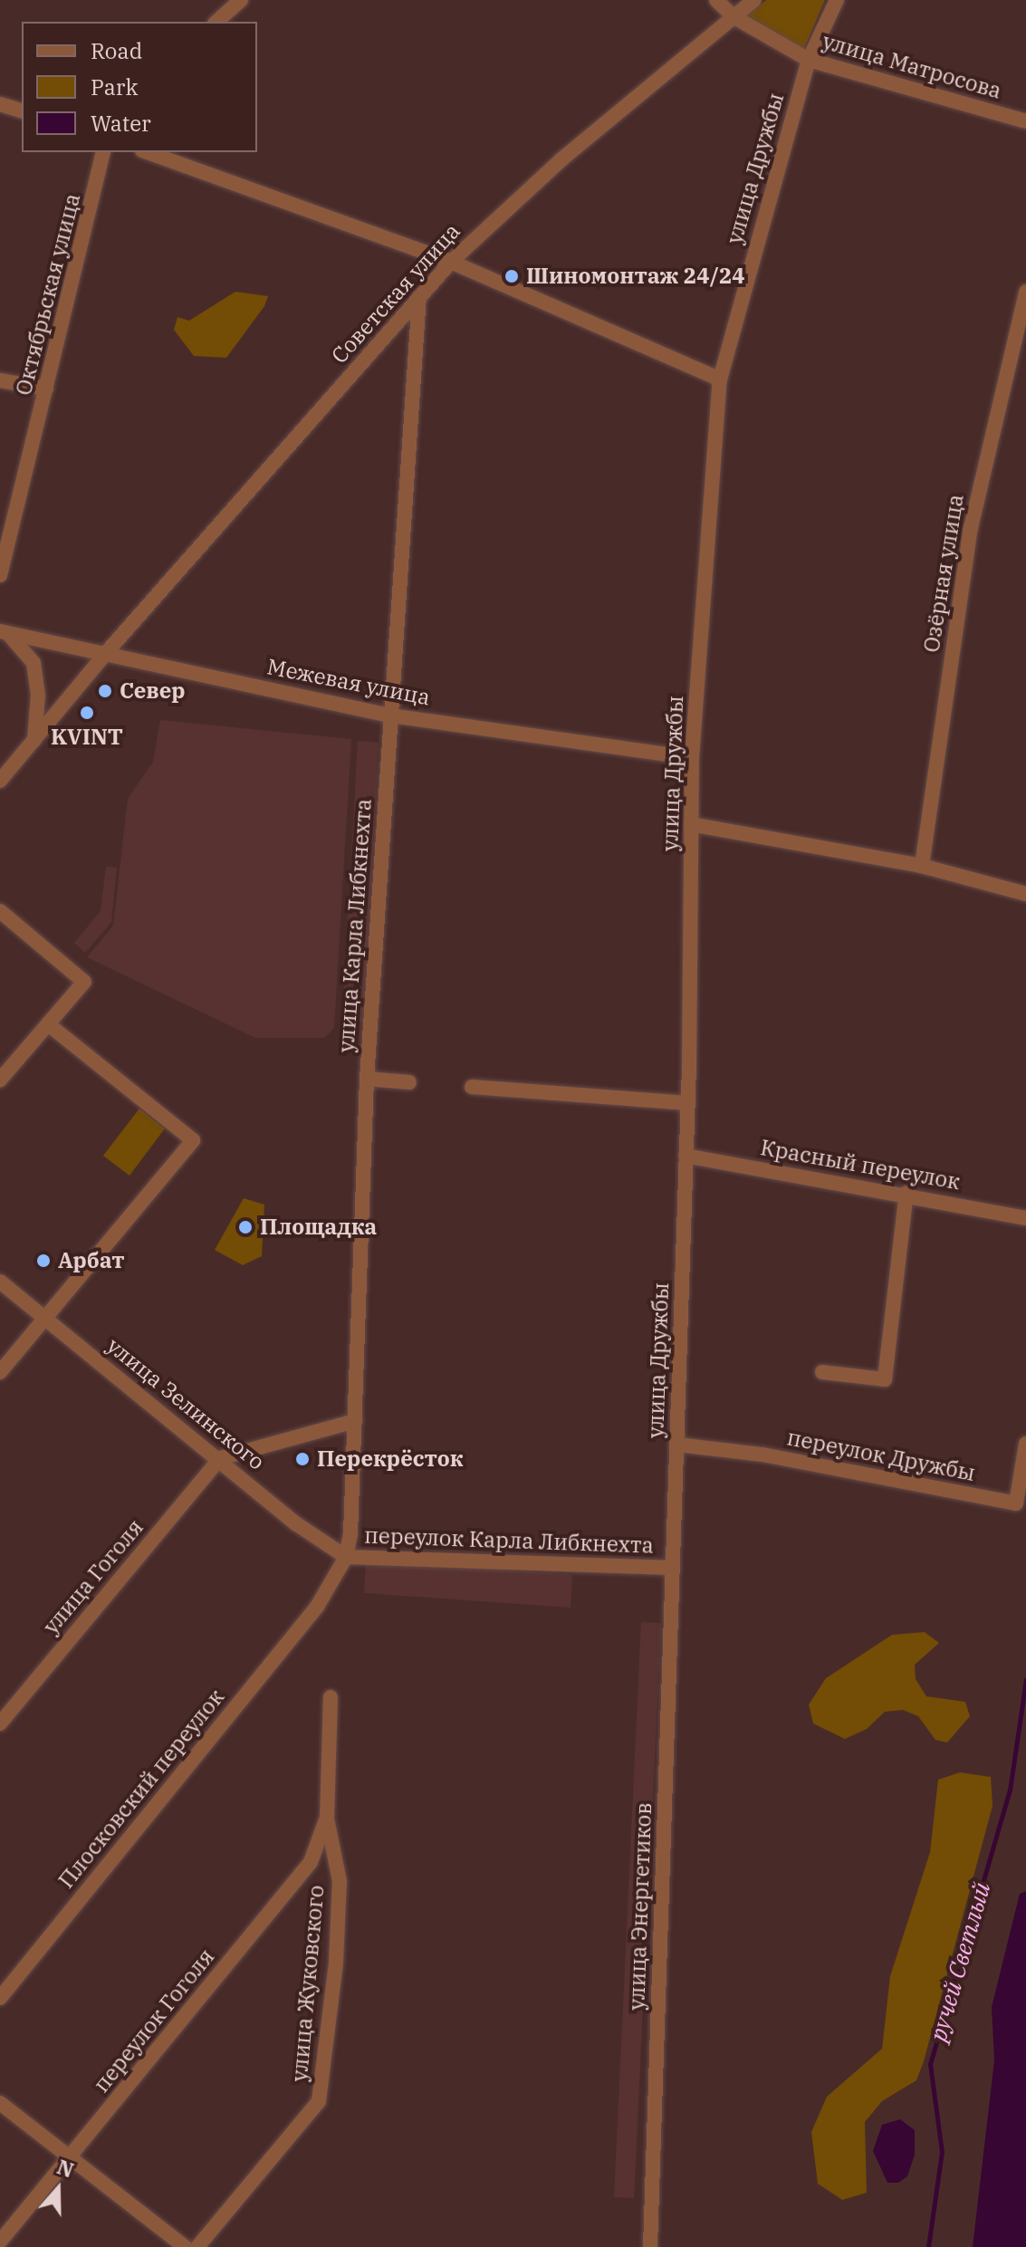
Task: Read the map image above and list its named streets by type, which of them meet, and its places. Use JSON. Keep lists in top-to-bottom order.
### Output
{
  "streets": {
    "street": [
      "улица Матросова",
      "улица Дружбы",
      "Советская улица",
      "Октябрьская улица",
      "Озёрная улица",
      "Межевая улица",
      "улица Карла Либкнехта",
      "Красный переулок",
      "улица Зелинского",
      "переулок Дружбы",
      "переулок Карла Либкнехта",
      "улица Гоголя",
      "Плосковский переулок",
      "улица Энергетиков",
      "улица Жуковского",
      "переулок Гоголя"
    ]
  },
  "crossings": [
    ["улица Матросова", "улица Дружбы"],
    ["улица Матросова", "Советская улица"],
    ["улица Дружбы", "Межевая улица"],
    ["улица Дружбы", "Красный переулок"],
    ["улица Дружбы", "переулок Дружбы"],
    ["улица Дружбы", "переулок Карла Либкнехта"],
    ["улица Дружбы", "улица Энергетиков"],
    ["Советская улица", "Межевая улица"],
    ["Советская улица", "улица Карла Либкнехта"],
    ["Межевая улица", "улица Карла Либкнехта"],
    ["улица Карла Либкнехта", "улица Зелинского"],
    ["улица Карла Либкнехта", "переулок Карла Либкнехта"],
    ["улица Карла Либкнехта", "Плосковский переулок"],
    ["улица Зелинского", "переулок Карла Либкнехта"],
    ["улица Зелинского", "улица Гоголя"],
    ["улица Зелинского", "Плосковский переулок"],
    ["переулок Карла Либкнехта", "Плосковский переулок"],
    ["переулок Карла Либкнехта", "улица Энергетиков"],
    ["улица Жуковского", "переулок Гоголя"]
  ],
  "water": ["ручей Светлый"],
  "places": [
    "Шиномонтаж 24/24",
    "Север",
    "KVINT",
    "Площадка",
    "Арбат",
    "Перекрёсток"
  ],
  "legend": ["Road", "Park", "Water"],
  "north": "top"
}
